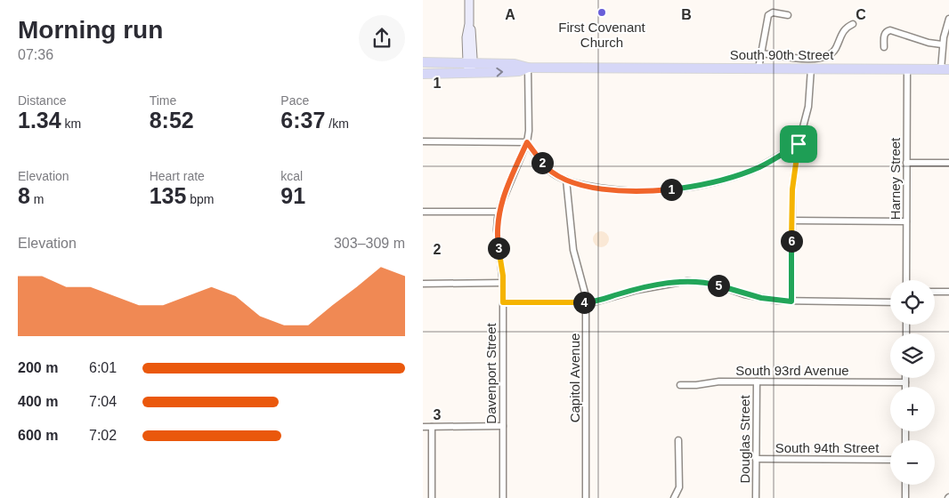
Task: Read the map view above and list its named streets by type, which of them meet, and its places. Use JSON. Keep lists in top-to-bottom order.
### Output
{
  "streets": {
    "main road": ["South 90th Street"],
    "street": [
      "Harney Street",
      "South 93rd Avenue",
      "Davenport Street",
      "Capitol Avenue",
      "Douglas Street",
      "South 94th Street"
    ]
  },
  "crossings": [
    ["South 90th Street", "Harney Street"],
    ["South 90th Street", "Davenport Street"],
    ["South 93rd Avenue", "Douglas Street"],
    ["Douglas Street", "South 94th Street"]
  ],
  "places": ["First Covenant Church"],
  "page": {
    "heading": ["Morning run", "07:36"],
    "stats": [
      ["Distance", "1.34 km"],
      ["Time", "8:52"],
      ["Pace", "6:37 /km"],
      ["Elevation", "8 m"],
      ["Heart rate", "135 bpm"],
      ["kcal", "91"]
    ],
    "pins": [
      "2",
      "1",
      "6",
      "3",
      "5",
      "4"
    ],
    "chart": ["Elevation", "303–309 m"],
    "map_buttons": ["+", "−"],
    "list": [
      {
        "name": "200 m",
        "note": "6:01"
      },
      {
        "name": "400 m",
        "note": "7:04"
      },
      {
        "name": "600 m",
        "note": "7:02"
      }
    ]
  },
  "grid": {
    "columns": ["A", "B", "C"],
    "rows": ["1", "2", "3"]
  }
}
